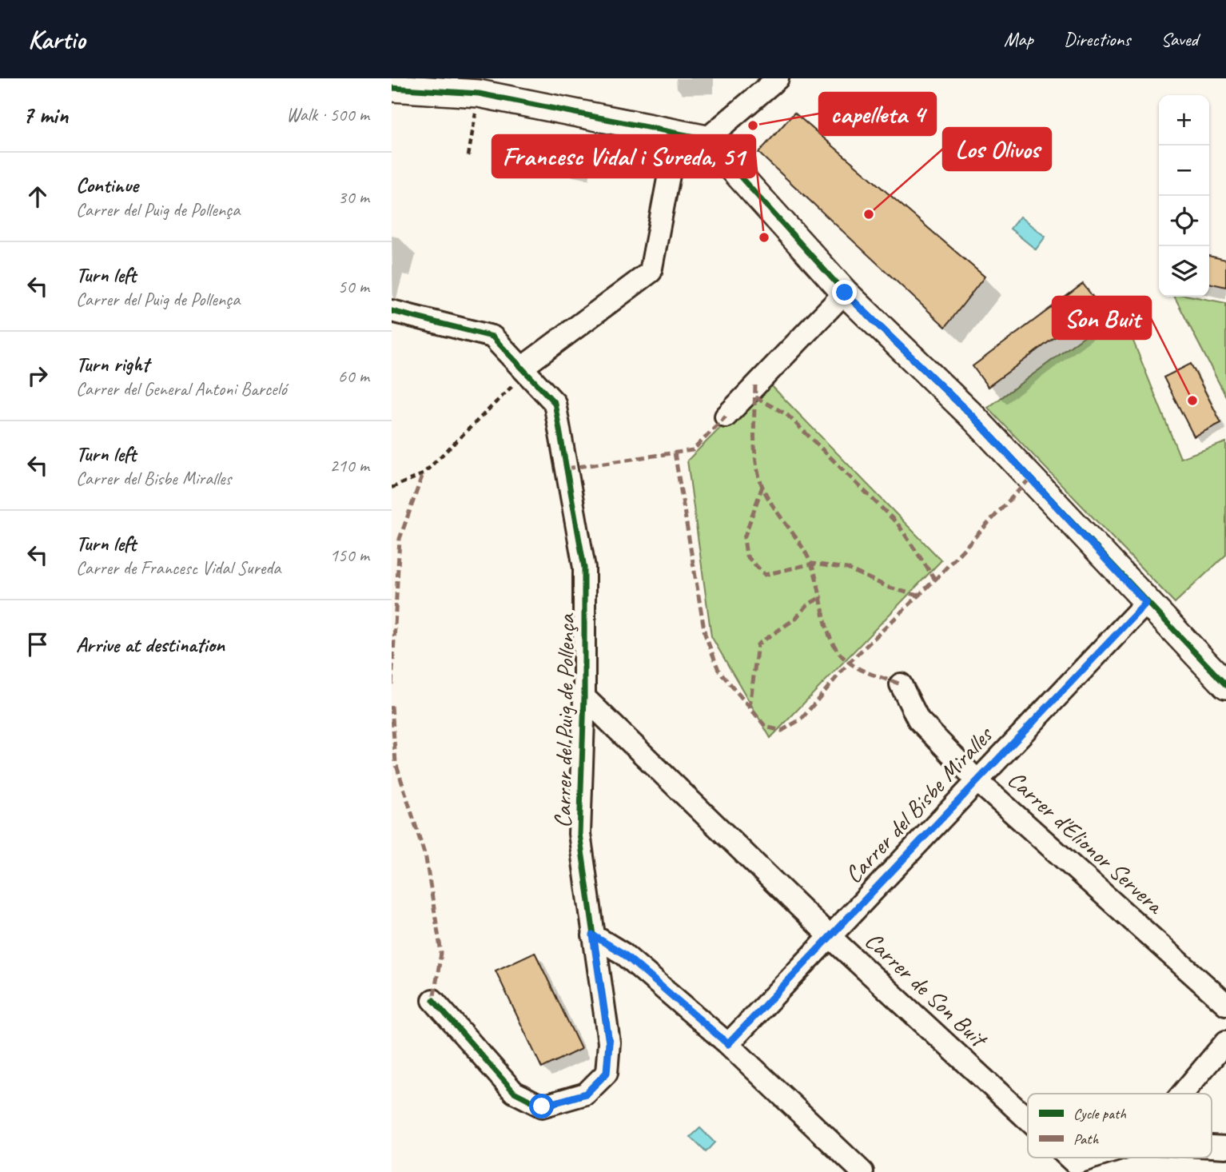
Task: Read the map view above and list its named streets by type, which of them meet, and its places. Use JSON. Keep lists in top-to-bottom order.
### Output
{
  "streets": {
    "street": [
      "Carrer del Puig de Pollença",
      "Carrer del Bisbe Miralles",
      "Carrer d'Elionor Servera",
      "Carrer de Son Buit"
    ]
  },
  "crossings": [
    ["Carrer del Puig de Pollença", "Carrer de Son Buit"],
    ["Carrer del Bisbe Miralles", "Carrer d'Elionor Servera"],
    ["Carrer del Bisbe Miralles", "Carrer de Son Buit"]
  ],
  "places": [
    "capelleta 4",
    "Los Olivos",
    "Francesc Vidal i Sureda, 51",
    "Son Buit"
  ],
  "legend": ["Cycle path", "Path"],
  "page": {
    "header": "Kartio",
    "nav": ["Map", "Directions", "Saved"],
    "heading": ["7 min", "Walk · 500 m"],
    "map_buttons": ["+", "−"],
    "list": [
      ["Continue", "Carrer del Puig de Pollença", "30 m"],
      ["Turn left", "Carrer del Puig de Pollença", "50 m"],
      ["Turn right", "Carrer del General Antoni Barceló", "60 m"],
      ["Turn left", "Carrer del Bisbe Miralles", "210 m"],
      ["Turn left", "Carrer de Francesc Vidal Sureda", "150 m"],
      "Arrive at destination"
    ]
  }
}
